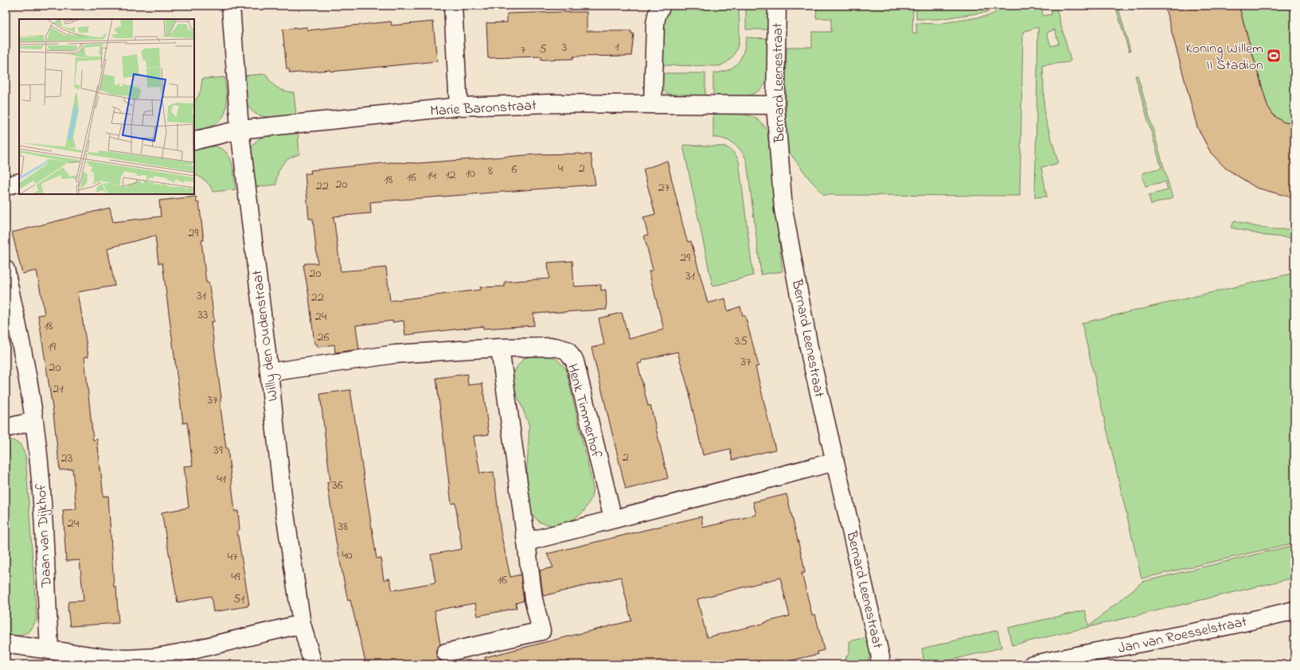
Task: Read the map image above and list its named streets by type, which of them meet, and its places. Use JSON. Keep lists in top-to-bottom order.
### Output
{
  "streets": {
    "street": [
      "Bernard Leenestraat",
      "Marie Baronstraat",
      "Willy den Oudenstraat",
      "Henk Timmerhof",
      "Daan van Dijkhof",
      "Jan van Roesselstraat"
    ]
  },
  "crossings": [
    ["Bernard Leenestraat", "Marie Baronstraat"],
    ["Marie Baronstraat", "Willy den Oudenstraat"],
    ["Willy den Oudenstraat", "Henk Timmerhof"]
  ],
  "places": {
    "sports": ["Koning Willem II Stadion"]
  },
  "house_numbers": [
    "1",
    "3",
    "5",
    "7",
    "4",
    "2",
    "6",
    "8",
    "10",
    "12",
    "14",
    "16",
    "18",
    "20",
    "22",
    "27",
    "29",
    "29",
    "20",
    "31",
    "31",
    "22",
    "33",
    "24",
    "18",
    "26",
    "35",
    "19",
    "37",
    "20",
    "21",
    "37",
    "39",
    "2",
    "23",
    "41",
    "36",
    "24",
    "38",
    "40",
    "47",
    "49",
    "16",
    "51"
  ]
}
